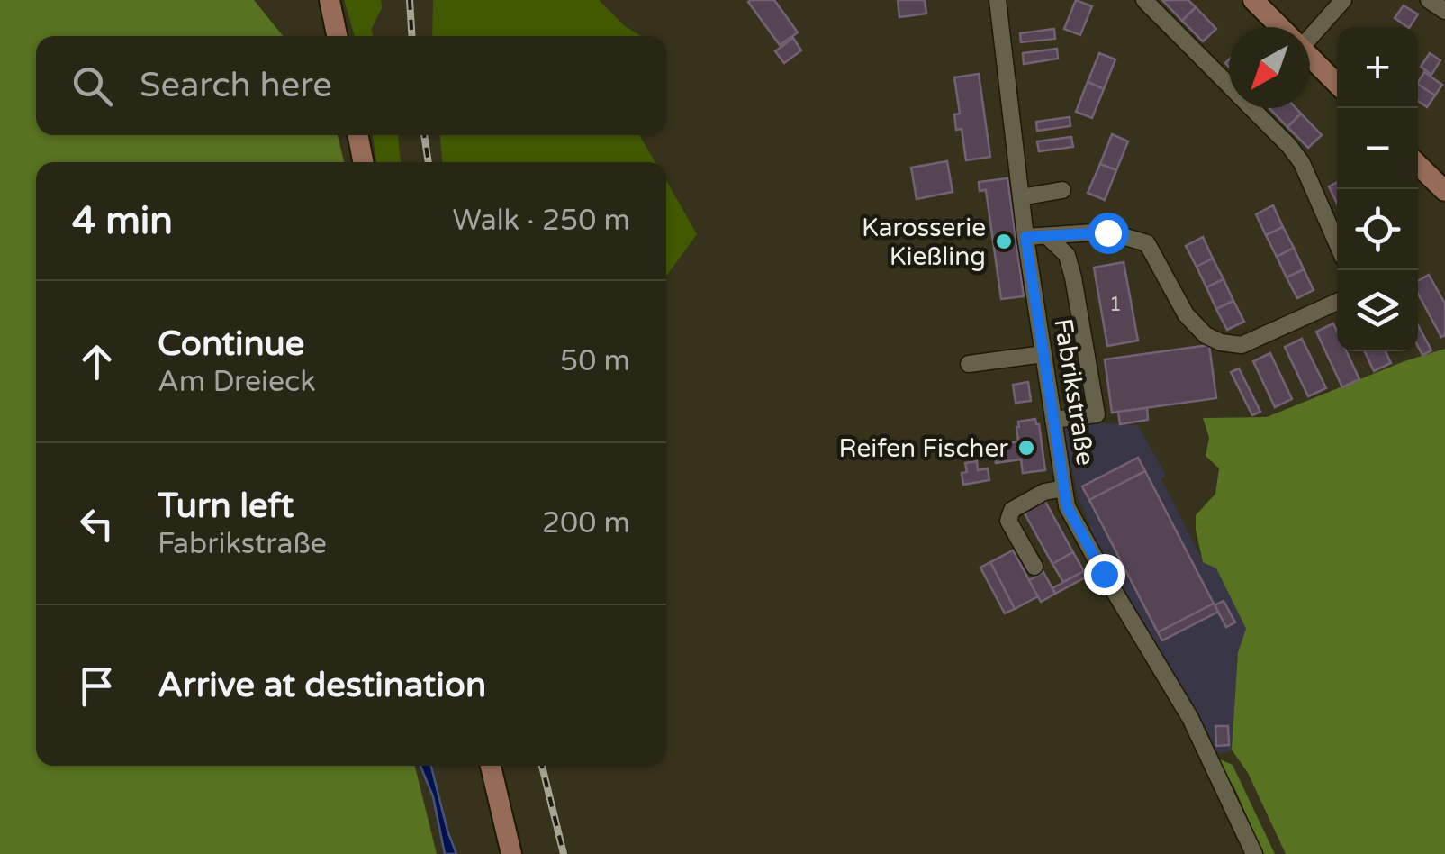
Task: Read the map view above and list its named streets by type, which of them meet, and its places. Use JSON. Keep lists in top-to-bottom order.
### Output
{
  "streets": {
    "street": ["Fabrikstraße"]
  },
  "places": ["Karosserie Kießling", "Reifen Fischer"],
  "house_numbers": ["1"],
  "north": "bottom left",
  "page": {
    "map_buttons": ["+", "−"],
    "search": "Search here",
    "heading": ["4 min", "Walk · 250 m"],
    "list": [
      ["Continue", "Am Dreieck", "50 m"],
      ["Turn left", "Fabrikstraße", "200 m"],
      "Arrive at destination"
    ]
  }
}
